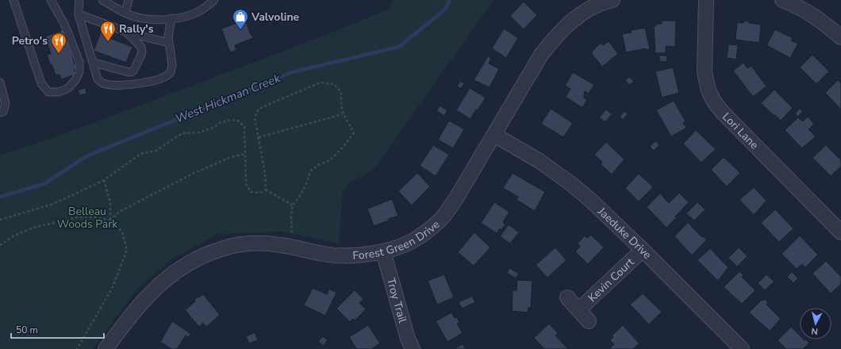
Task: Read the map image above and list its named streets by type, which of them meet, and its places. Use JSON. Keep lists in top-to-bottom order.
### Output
{
  "streets": {
    "street": [
      "Lori Lane",
      "Jaeduke Drive",
      "Forest Green Drive",
      "Kevin Court",
      "Troy Trail"
    ]
  },
  "crossings": [
    ["Jaeduke Drive", "Forest Green Drive"],
    ["Jaeduke Drive", "Kevin Court"],
    ["Forest Green Drive", "Troy Trail"]
  ],
  "water": ["West Hickman Creek"],
  "parks": ["Belleau Woods Park"],
  "places": {
    "shop": ["Valvoline"],
    "restaurant": ["Rally's", "Petro's"]
  },
  "scale_bar": "50 m",
  "north": "bottom"
}
